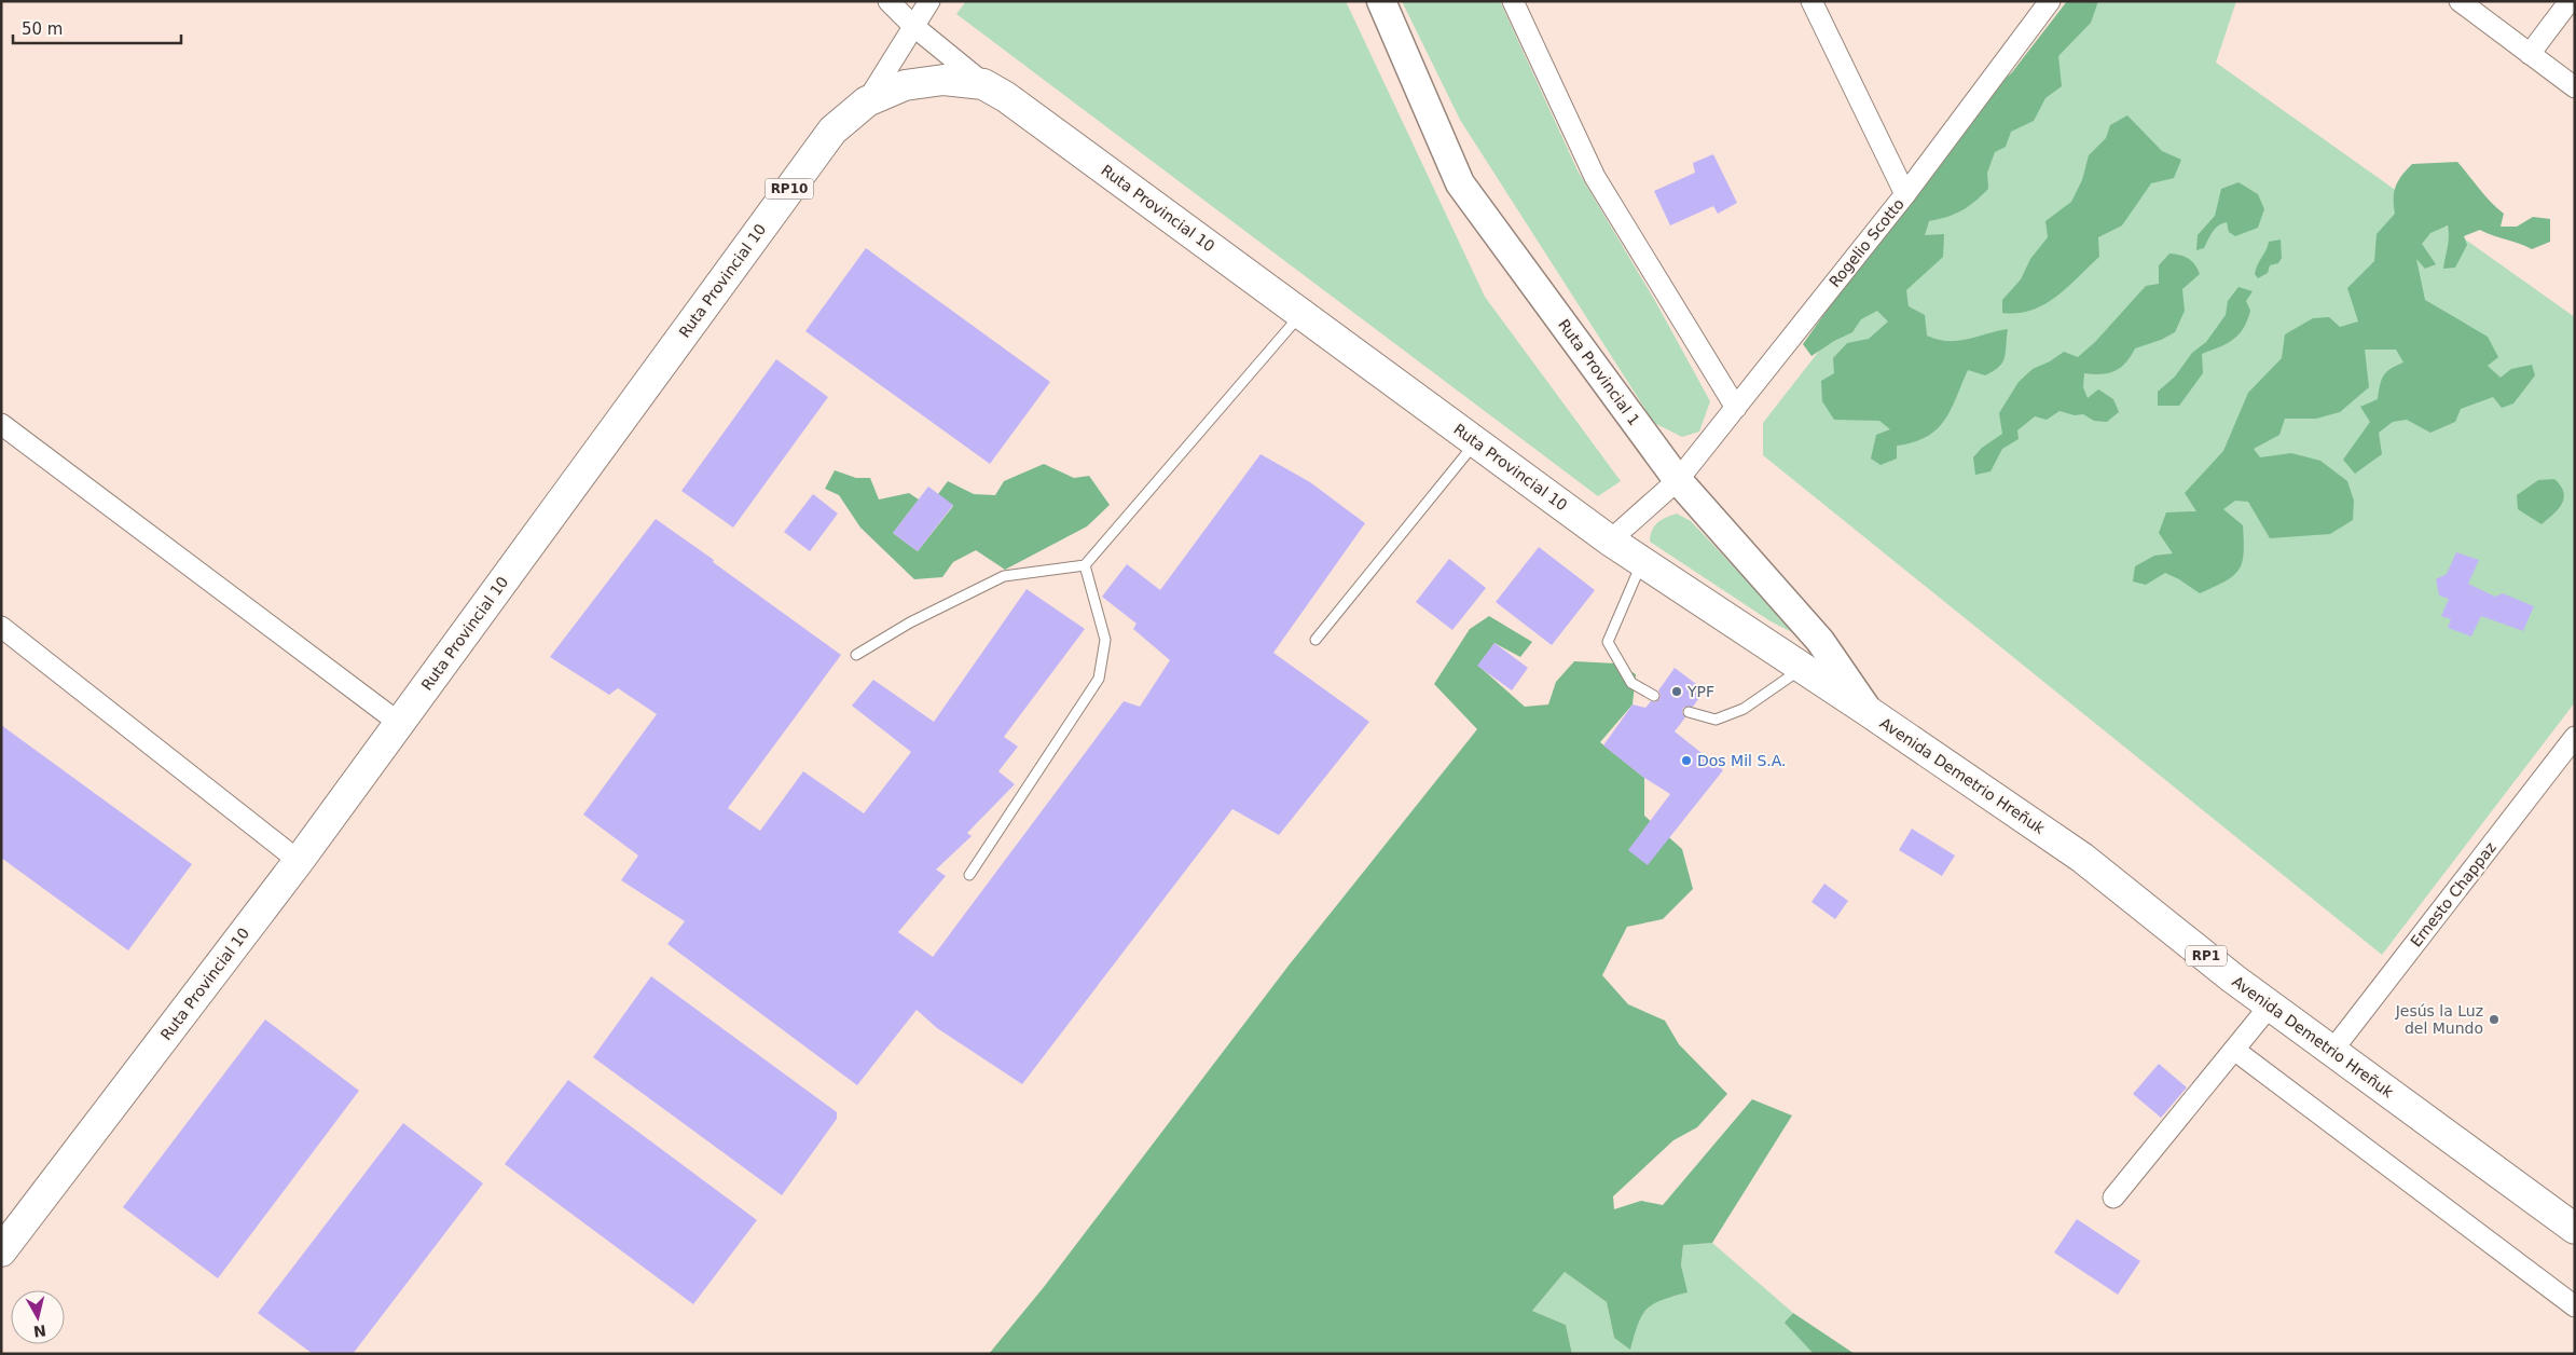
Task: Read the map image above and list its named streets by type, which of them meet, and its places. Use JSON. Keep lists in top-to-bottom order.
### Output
{
  "streets": {
    "main road": [
      "RP10",
      "Ruta Provincial 10",
      "Ruta Provincial 1",
      "Avenida Demetrio Hreñuk",
      "RP1"
    ],
    "street": ["Rogelio Scotto", "Ernesto Chappaz"]
  },
  "crossings": [
    ["Ruta Provincial 10", "Rogelio Scotto"],
    ["Ruta Provincial 10", "Ruta Provincial 1"],
    ["Ruta Provincial 10", "Avenida Demetrio Hreñuk"],
    ["Rogelio Scotto", "Ruta Provincial 1"],
    ["Ruta Provincial 1", "Avenida Demetrio Hreñuk"],
    ["Avenida Demetrio Hreñuk", "Ernesto Chappaz"]
  ],
  "places": ["YPF", "Dos Mil S.A.", "Jesús la Luz del Mundo"],
  "scale_bar": "50 m",
  "north": "bottom"
}
